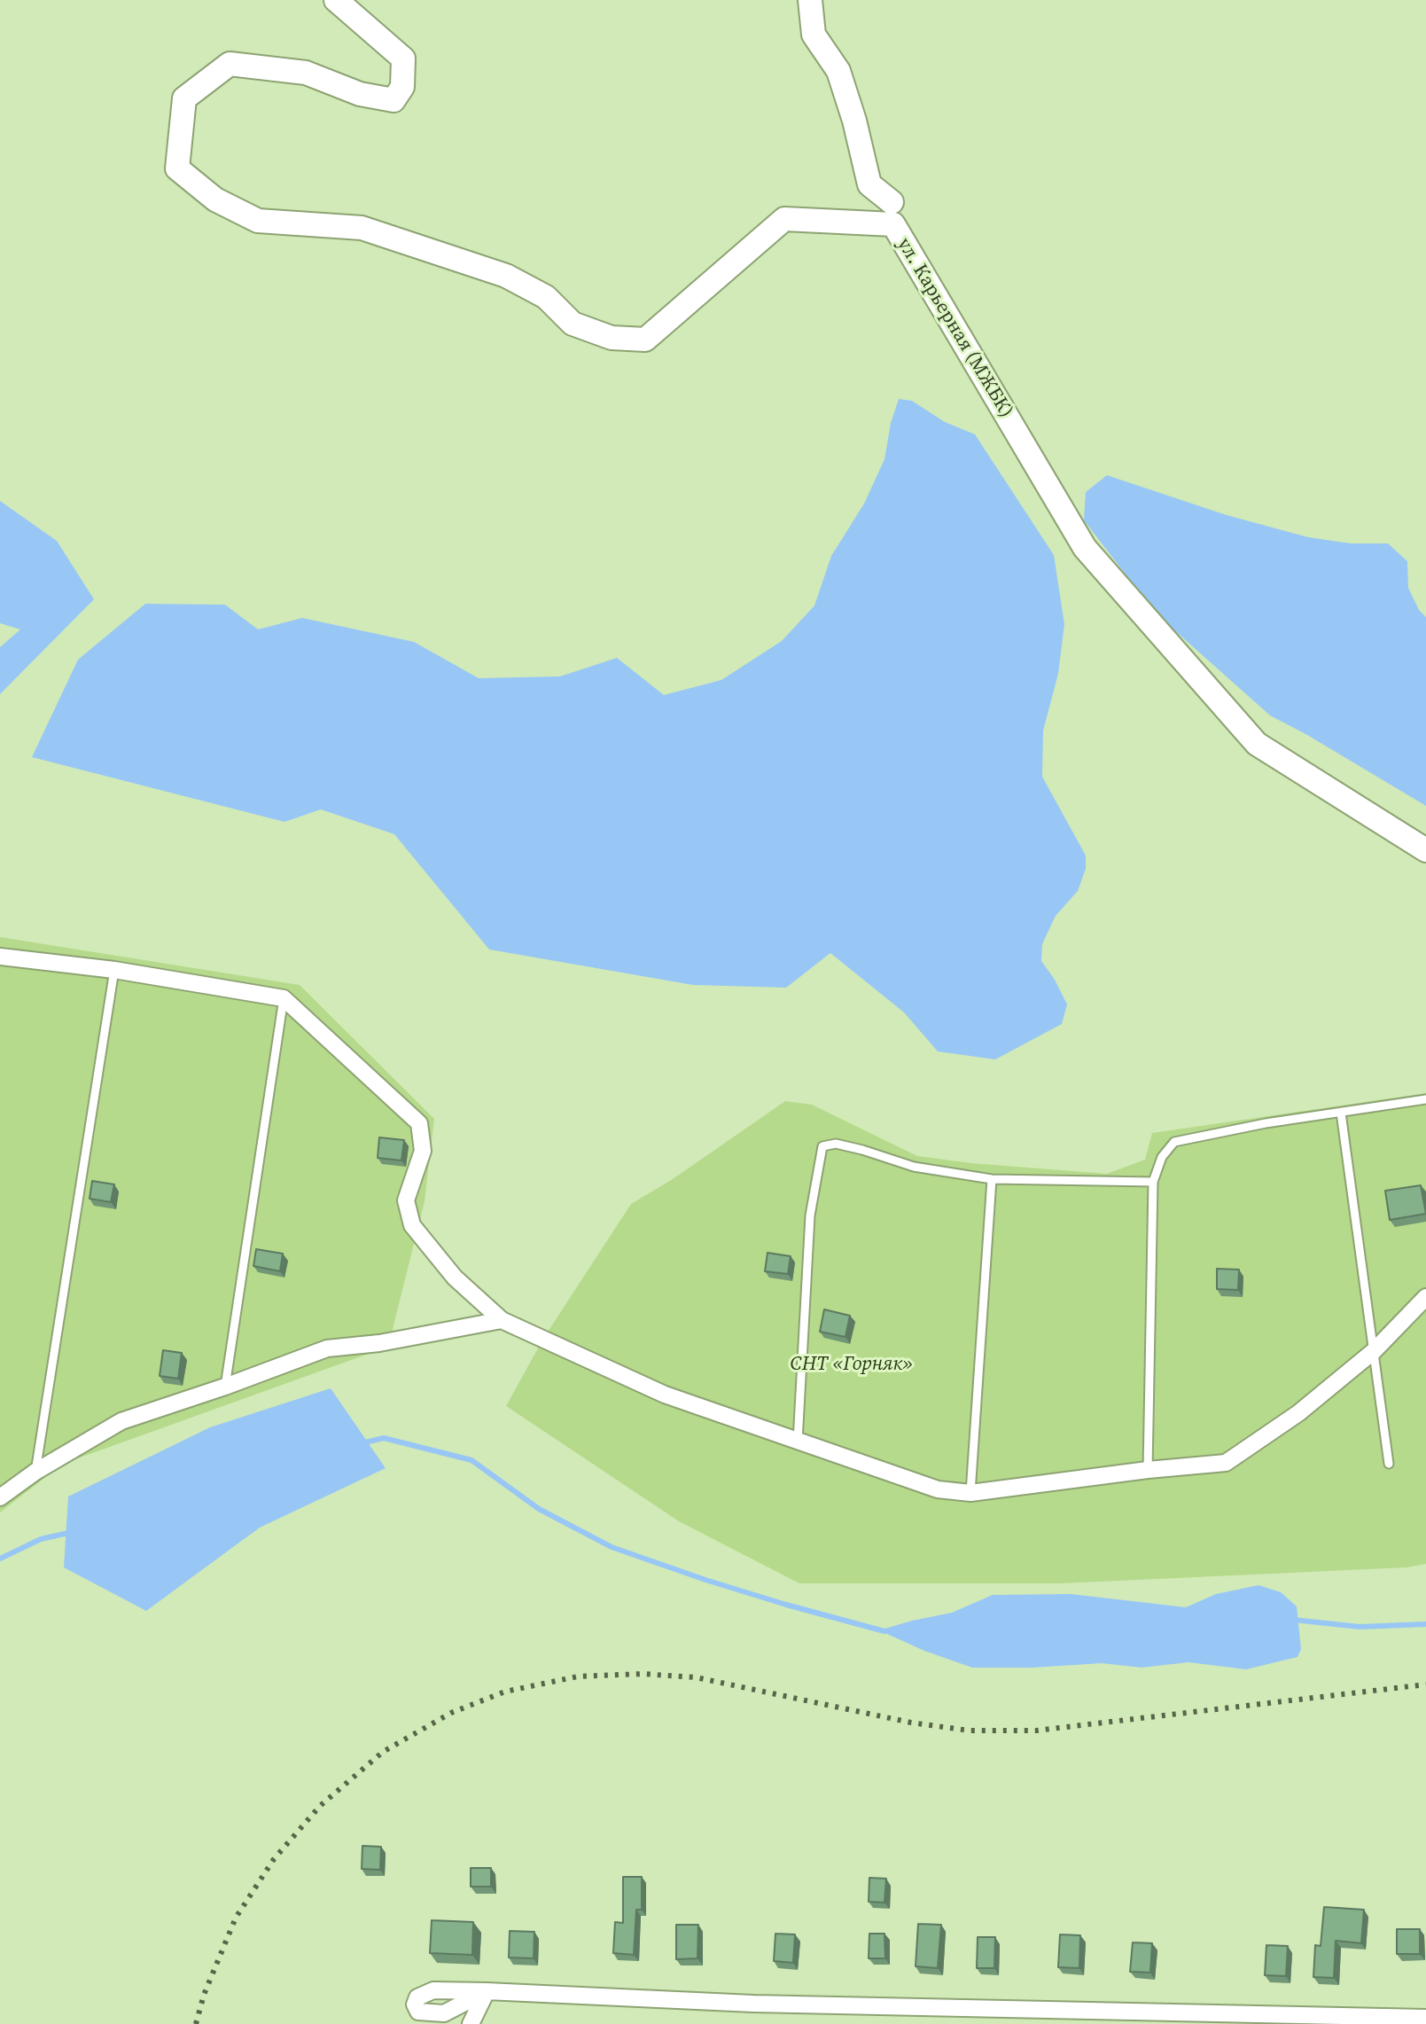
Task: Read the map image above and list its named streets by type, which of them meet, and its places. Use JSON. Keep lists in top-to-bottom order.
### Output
{
  "streets": {
    "street": ["ул. Карьерная (МЖБК)"]
  },
  "parks": ["СНТ «Горняк»"]
}
